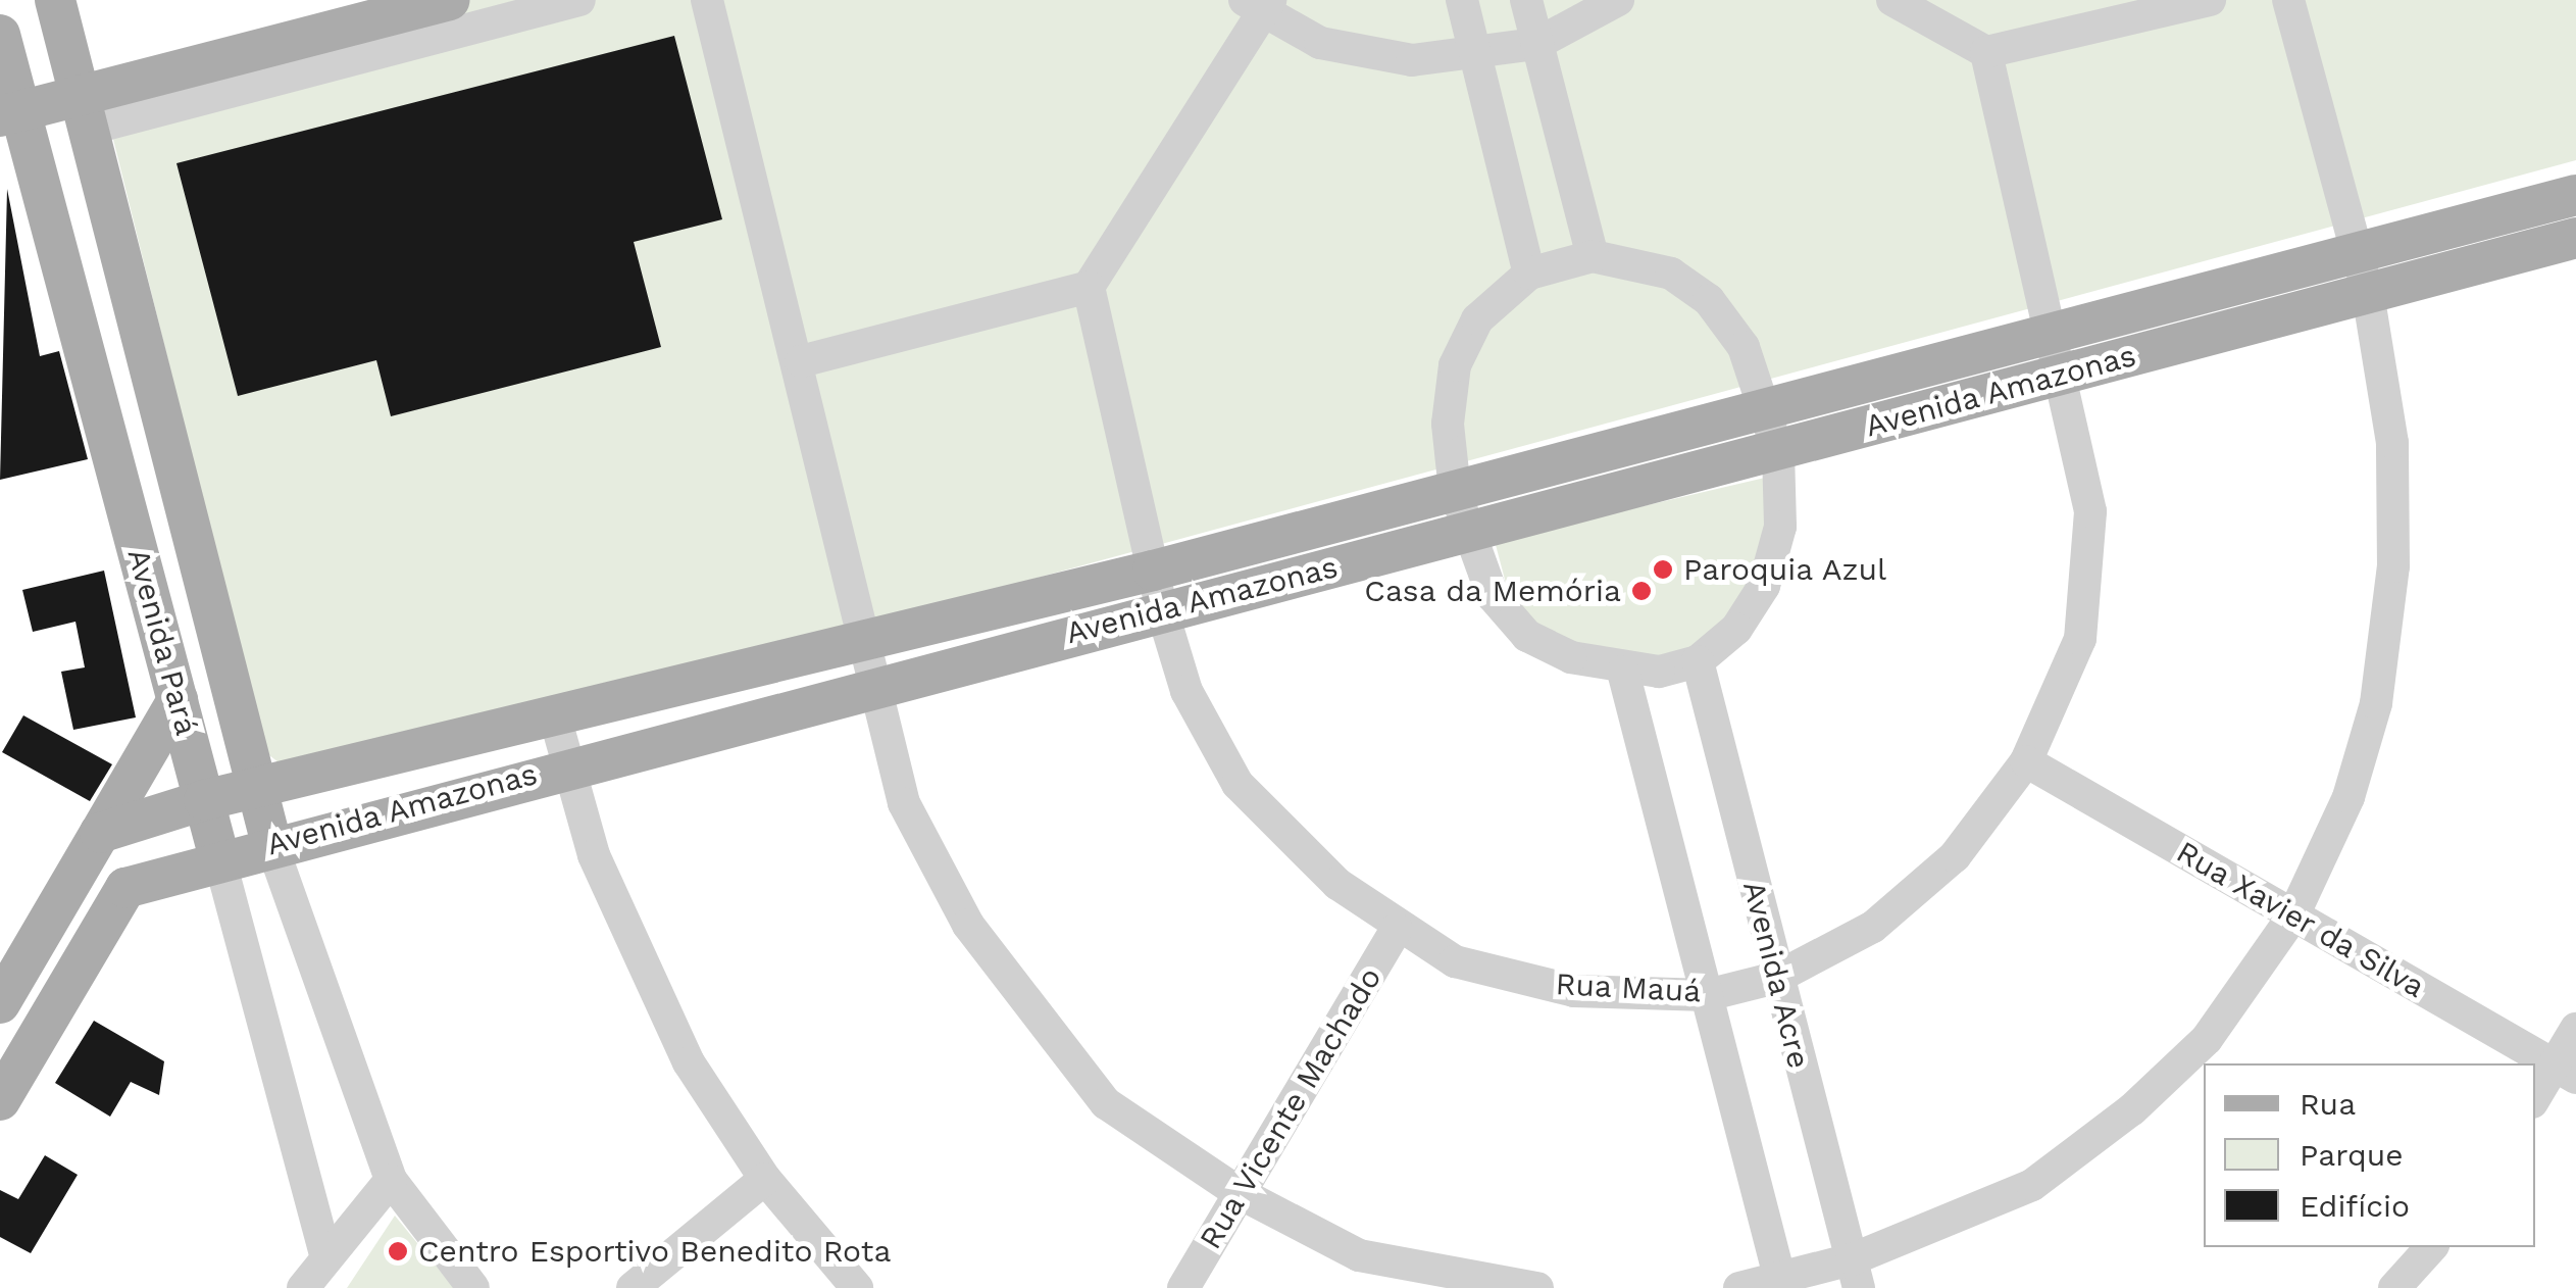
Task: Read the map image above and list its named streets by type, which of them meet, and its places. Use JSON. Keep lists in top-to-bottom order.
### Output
{
  "streets": {
    "main road": ["Avenida Amazonas", "Avenida Pará"],
    "street": [
      "Rua Xavier da Silva",
      "Avenida Acre",
      "Rua Mauá",
      "Rua Vicente Machado"
    ]
  },
  "crossings": [
    ["Avenida Amazonas", "Avenida Pará"],
    ["Avenida Amazonas", "Rua Mauá"],
    ["Rua Xavier da Silva", "Rua Mauá"],
    ["Avenida Acre", "Rua Mauá"],
    ["Rua Mauá", "Rua Vicente Machado"]
  ],
  "places": ["Paroquia Azul", "Casa da Memória", "Centro Esportivo Benedito Rota"],
  "legend": ["Rua", "Parque", "Edifício"]
}
